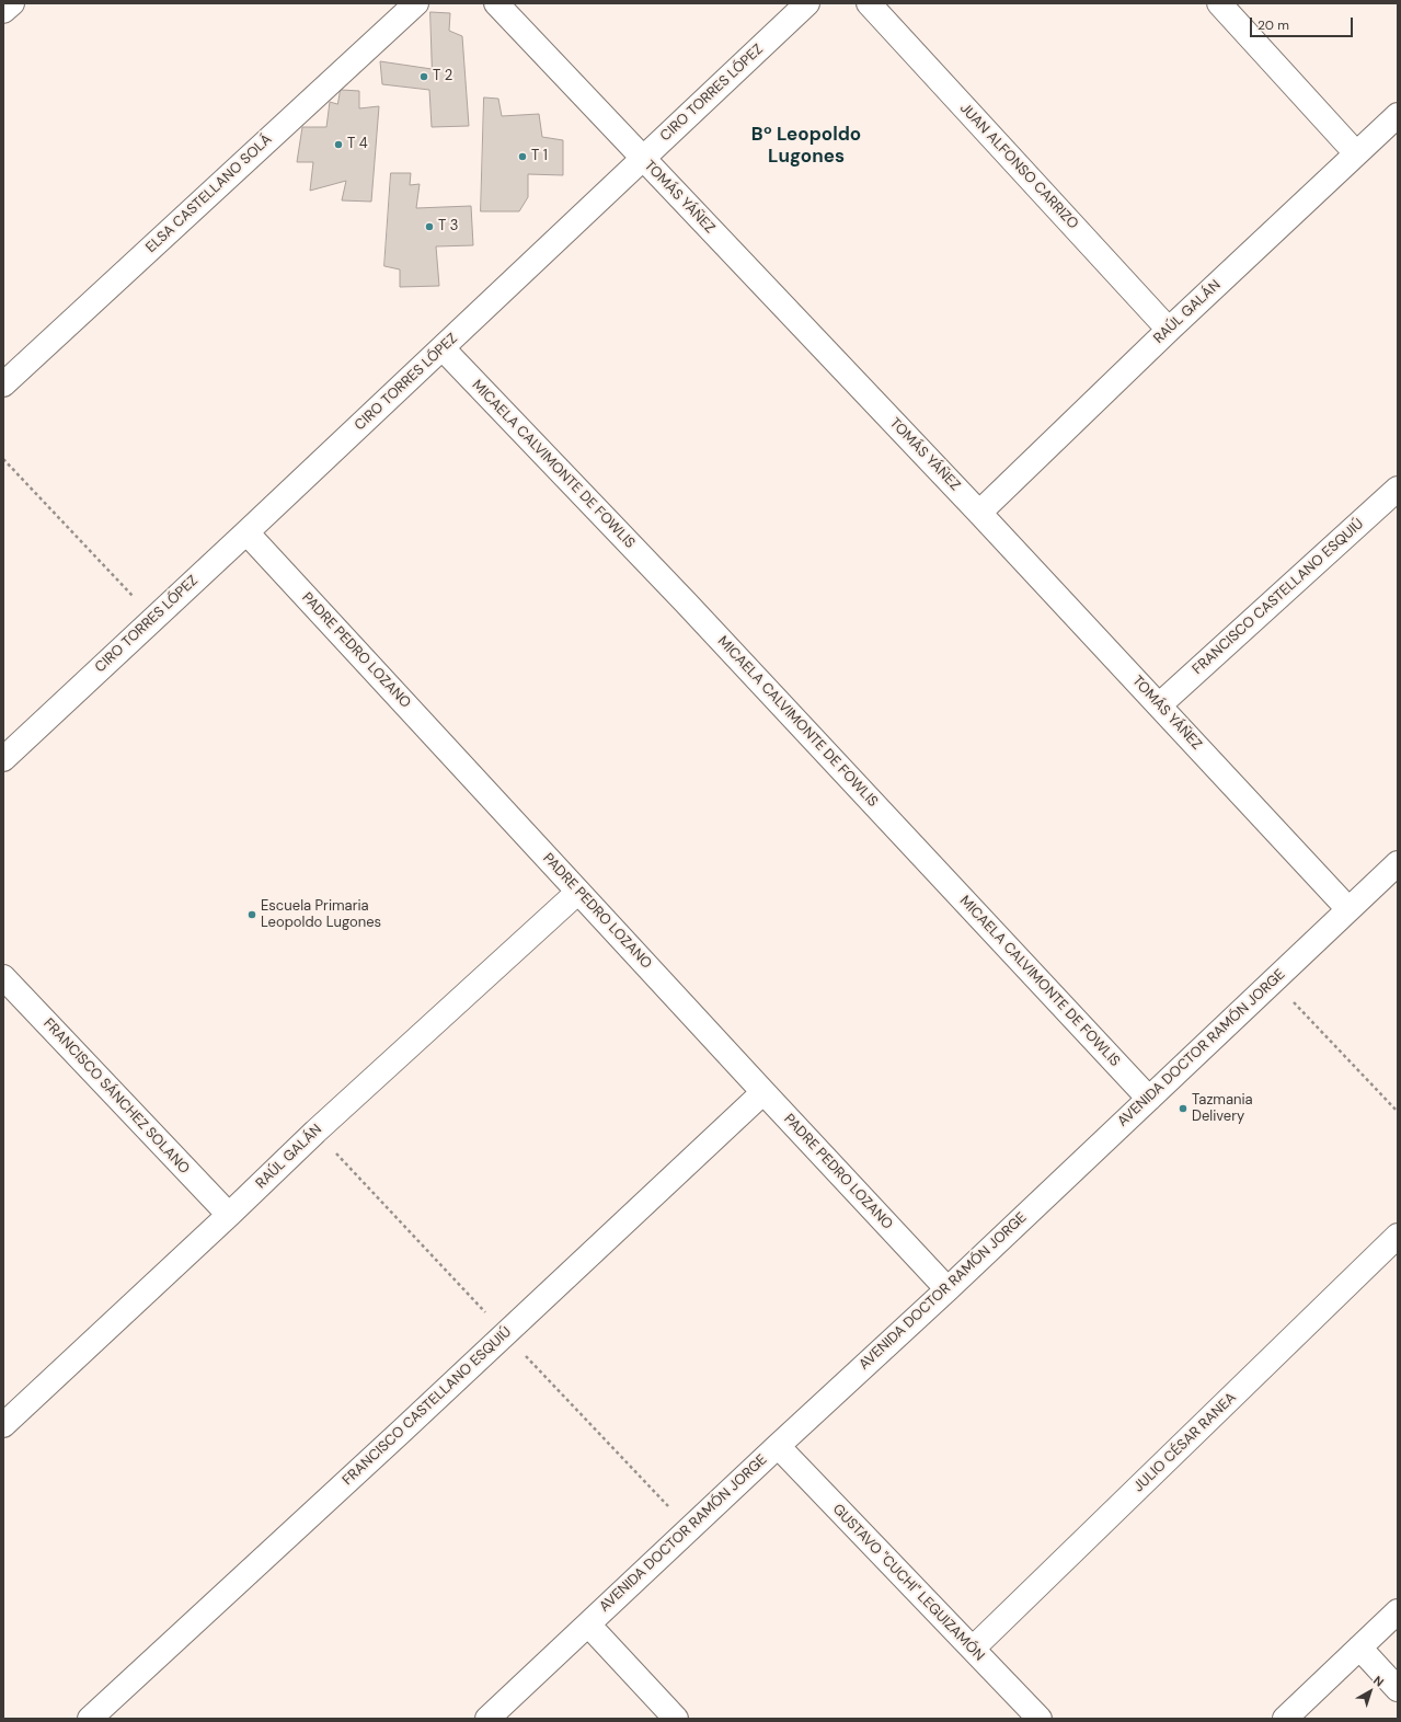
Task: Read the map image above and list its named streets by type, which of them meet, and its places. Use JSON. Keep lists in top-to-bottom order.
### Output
{
  "streets": {
    "street": [
      "CIRO TORRES LÓPEZ",
      "JUAN ALFONSO CARRIZO",
      "ELSA CASTELLANO SOLÁ",
      "TOMÁS YÁÑEZ",
      "RAÚL GALÁN",
      "MICAELA CALVIMONTE DE FOWLIS",
      "FRANCISCO CASTELLANO ESQUIÚ",
      "PADRE PEDRO LOZANO",
      "AVENIDA DOCTOR RAMÓN JORGE",
      "FRANCISCO SÁNCHEZ SOLANO",
      "JULIO CÉSAR RANEA",
      "GUSTAVO \"CUCHI\" LEGUIZAMÓN"
    ]
  },
  "crossings": [
    ["CIRO TORRES LÓPEZ", "TOMÁS YÁÑEZ"],
    ["CIRO TORRES LÓPEZ", "MICAELA CALVIMONTE DE FOWLIS"],
    ["CIRO TORRES LÓPEZ", "PADRE PEDRO LOZANO"],
    ["JUAN ALFONSO CARRIZO", "RAÚL GALÁN"],
    ["TOMÁS YÁÑEZ", "RAÚL GALÁN"],
    ["TOMÁS YÁÑEZ", "FRANCISCO CASTELLANO ESQUIÚ"],
    ["TOMÁS YÁÑEZ", "AVENIDA DOCTOR RAMÓN JORGE"],
    ["RAÚL GALÁN", "PADRE PEDRO LOZANO"],
    ["RAÚL GALÁN", "FRANCISCO SÁNCHEZ SOLANO"],
    ["MICAELA CALVIMONTE DE FOWLIS", "AVENIDA DOCTOR RAMÓN JORGE"],
    ["FRANCISCO CASTELLANO ESQUIÚ", "PADRE PEDRO LOZANO"],
    ["PADRE PEDRO LOZANO", "AVENIDA DOCTOR RAMÓN JORGE"],
    ["AVENIDA DOCTOR RAMÓN JORGE", "GUSTAVO \"CUCHI\" LEGUIZAMÓN"],
    ["JULIO CÉSAR RANEA", "GUSTAVO \"CUCHI\" LEGUIZAMÓN"]
  ],
  "districts": ["Bº Leopoldo Lugones"],
  "places": [
    "T 2",
    "T 4",
    "T 1",
    "T 3",
    "Escuela Primaria Leopoldo Lugones",
    "Tazmania Delivery"
  ],
  "scale_bar": "20 m",
  "north": "top right"
}
